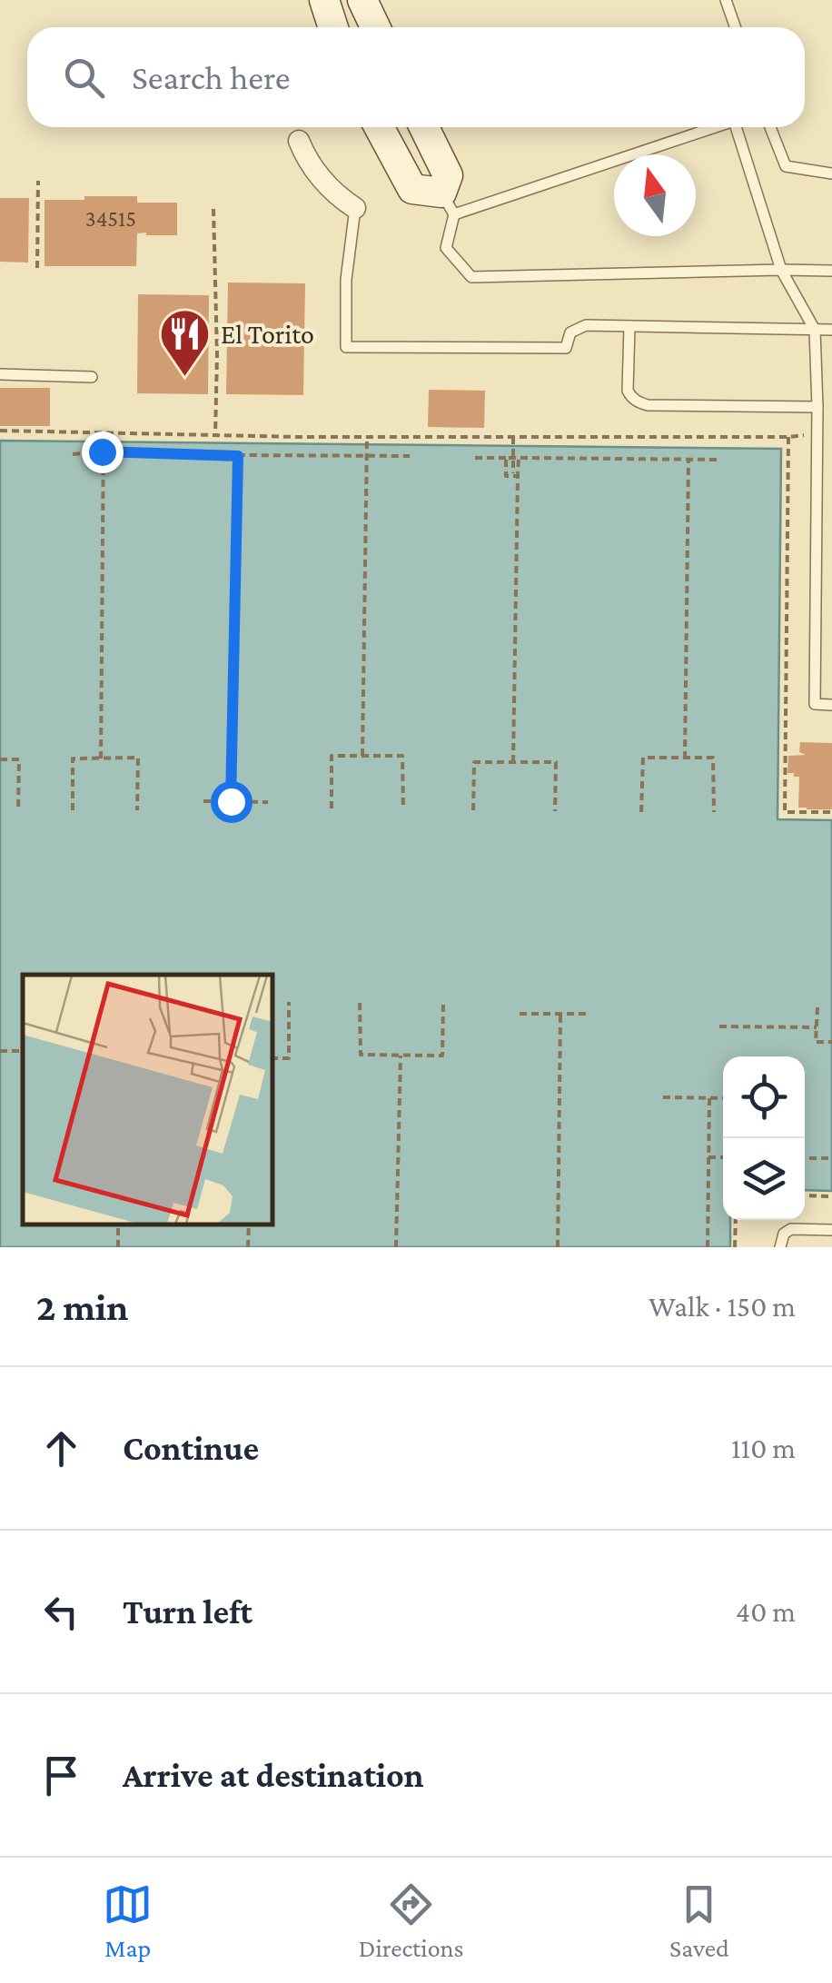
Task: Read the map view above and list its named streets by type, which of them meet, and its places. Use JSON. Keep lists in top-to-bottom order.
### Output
{
  "places": {
    "restaurant": ["El Torito"]
  },
  "house_numbers": ["34515"],
  "north": "top",
  "page": {
    "search": "Search here",
    "heading": ["2 min", "Walk · 150 m"],
    "list": [
      ["Continue", "110 m"],
      ["Turn left", "40 m"],
      "Arrive at destination"
    ],
    "nav": ["Map", "Directions", "Saved"]
  }
}
